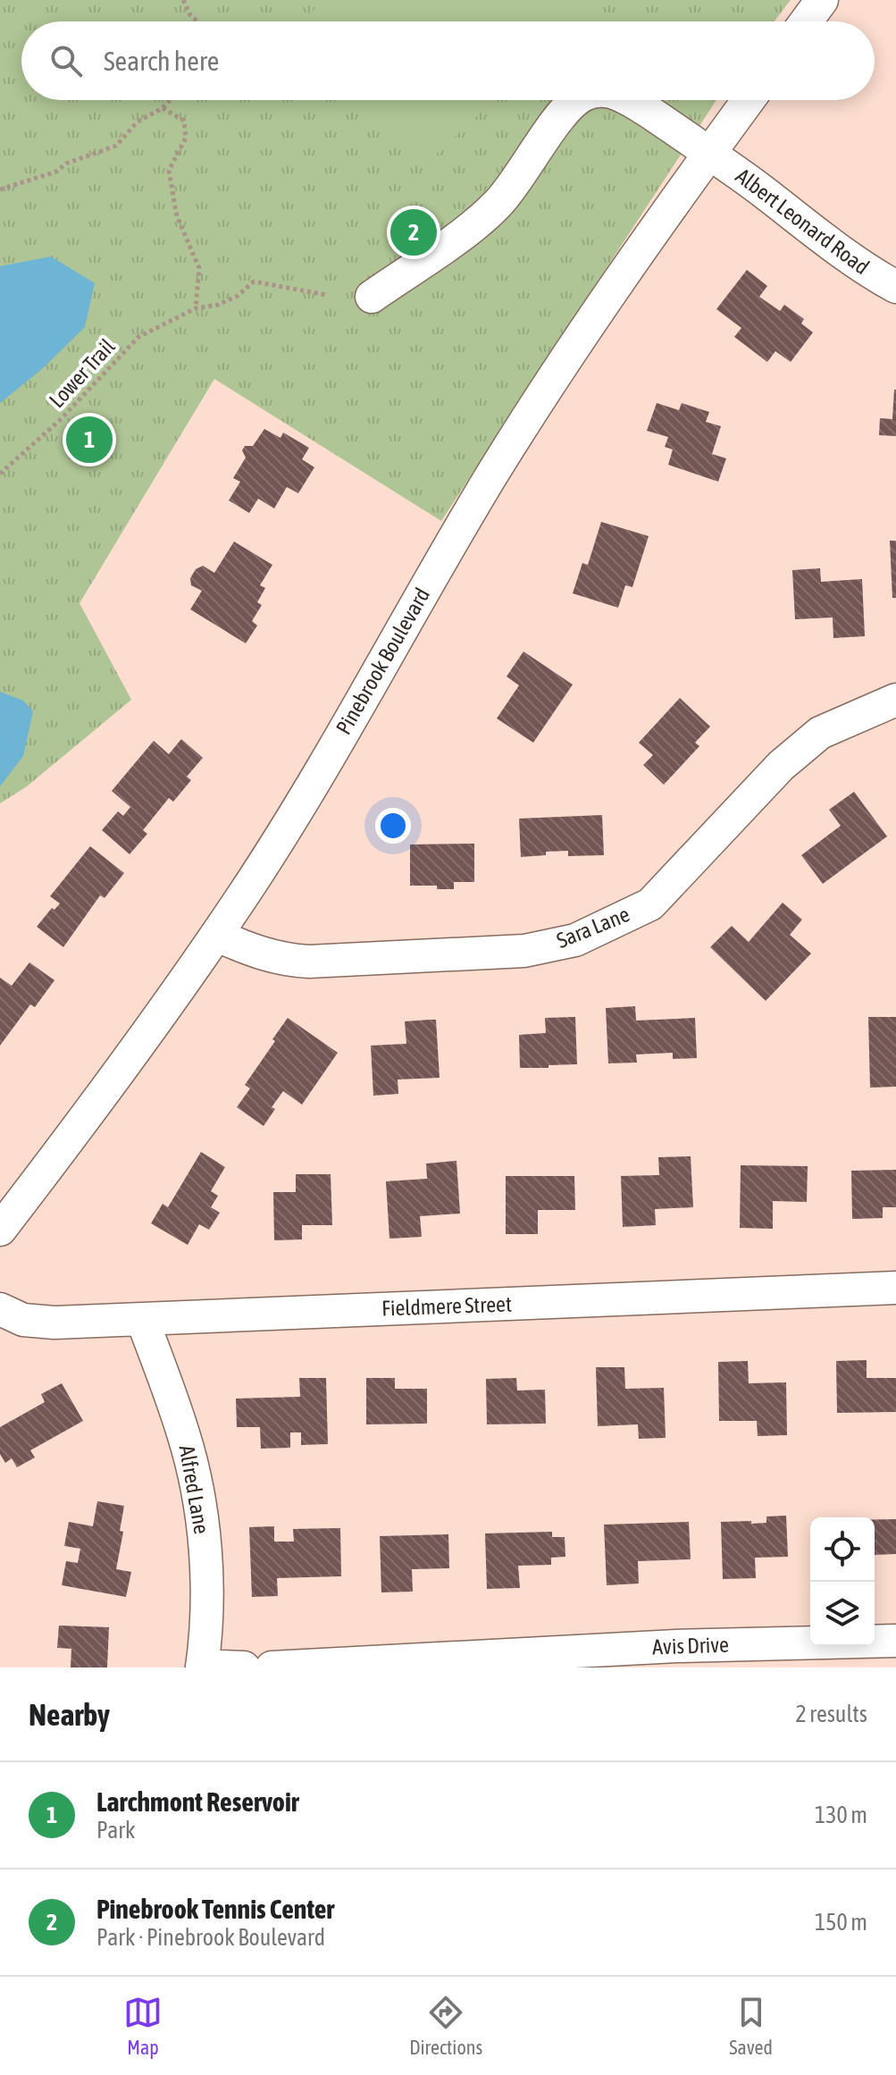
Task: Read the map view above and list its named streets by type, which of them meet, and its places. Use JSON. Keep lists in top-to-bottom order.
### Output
{
  "streets": {
    "street": [
      "Albert Leonard Road",
      "Pinebrook Boulevard",
      "Sara Lane",
      "Fieldmere Street",
      "Alfred Lane",
      "Avis Drive"
    ],
    "path": ["Lower Trail"]
  },
  "crossings": [
    ["Albert Leonard Road", "Pinebrook Boulevard"],
    ["Pinebrook Boulevard", "Sara Lane"],
    ["Fieldmere Street", "Alfred Lane"]
  ],
  "page": {
    "search": "Search here",
    "pins": ["2", "1"],
    "heading": ["Nearby", "2 results"],
    "list": [
      {
        "mark": "1",
        "name": "Larchmont Reservoir",
        "note": "Park",
        "value": "130 m"
      },
      {
        "mark": "2",
        "name": "Pinebrook Tennis Center",
        "note": "Park · Pinebrook Boulevard",
        "value": "150 m"
      }
    ],
    "nav": ["Map", "Directions", "Saved"]
  }
}
